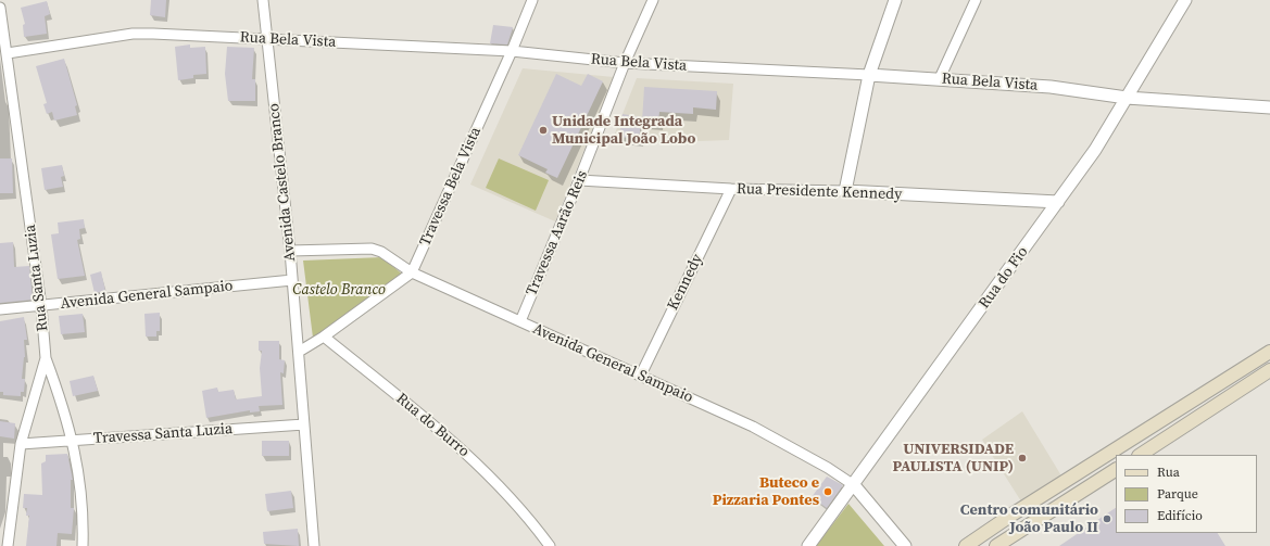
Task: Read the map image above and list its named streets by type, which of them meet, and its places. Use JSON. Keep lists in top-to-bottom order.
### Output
{
  "streets": {
    "street": [
      "Rua Bela Vista",
      "Avenida Castelo Branco",
      "Travessa Bela Vista",
      "Rua Presidente Kennedy",
      "Travessa Aarão Reis",
      "Rua Santa Luzia",
      "Rua do Fio",
      "Kennedy",
      "Avenida General Sampaio",
      "Rua do Burro",
      "Travessa Santa Luzia"
    ]
  },
  "crossings": [
    ["Rua Bela Vista", "Avenida Castelo Branco"],
    ["Rua Bela Vista", "Travessa Bela Vista"],
    ["Rua Bela Vista", "Travessa Aarão Reis"],
    ["Rua Bela Vista", "Rua Santa Luzia"],
    ["Rua Bela Vista", "Rua do Fio"],
    ["Avenida Castelo Branco", "Avenida General Sampaio"],
    ["Avenida Castelo Branco", "Travessa Santa Luzia"],
    ["Travessa Bela Vista", "Avenida General Sampaio"],
    ["Travessa Bela Vista", "Rua do Burro"],
    ["Rua Presidente Kennedy", "Travessa Aarão Reis"],
    ["Rua Presidente Kennedy", "Rua do Fio"],
    ["Rua Presidente Kennedy", "Kennedy"],
    ["Travessa Aarão Reis", "Avenida General Sampaio"],
    ["Rua Santa Luzia", "Avenida General Sampaio"],
    ["Rua Santa Luzia", "Travessa Santa Luzia"],
    ["Rua do Fio", "Avenida General Sampaio"],
    ["Kennedy", "Avenida General Sampaio"]
  ],
  "parks": ["Castelo Branco"],
  "places": [
    "Unidade Integrada Municipal João Lobo",
    "UNIVERSIDADE PAULISTA (UNIP)",
    "Buteco e Pizzaria Pontes",
    "Centro comunitário João Paulo II"
  ],
  "legend": ["Rua", "Parque", "Edifício"]
}
